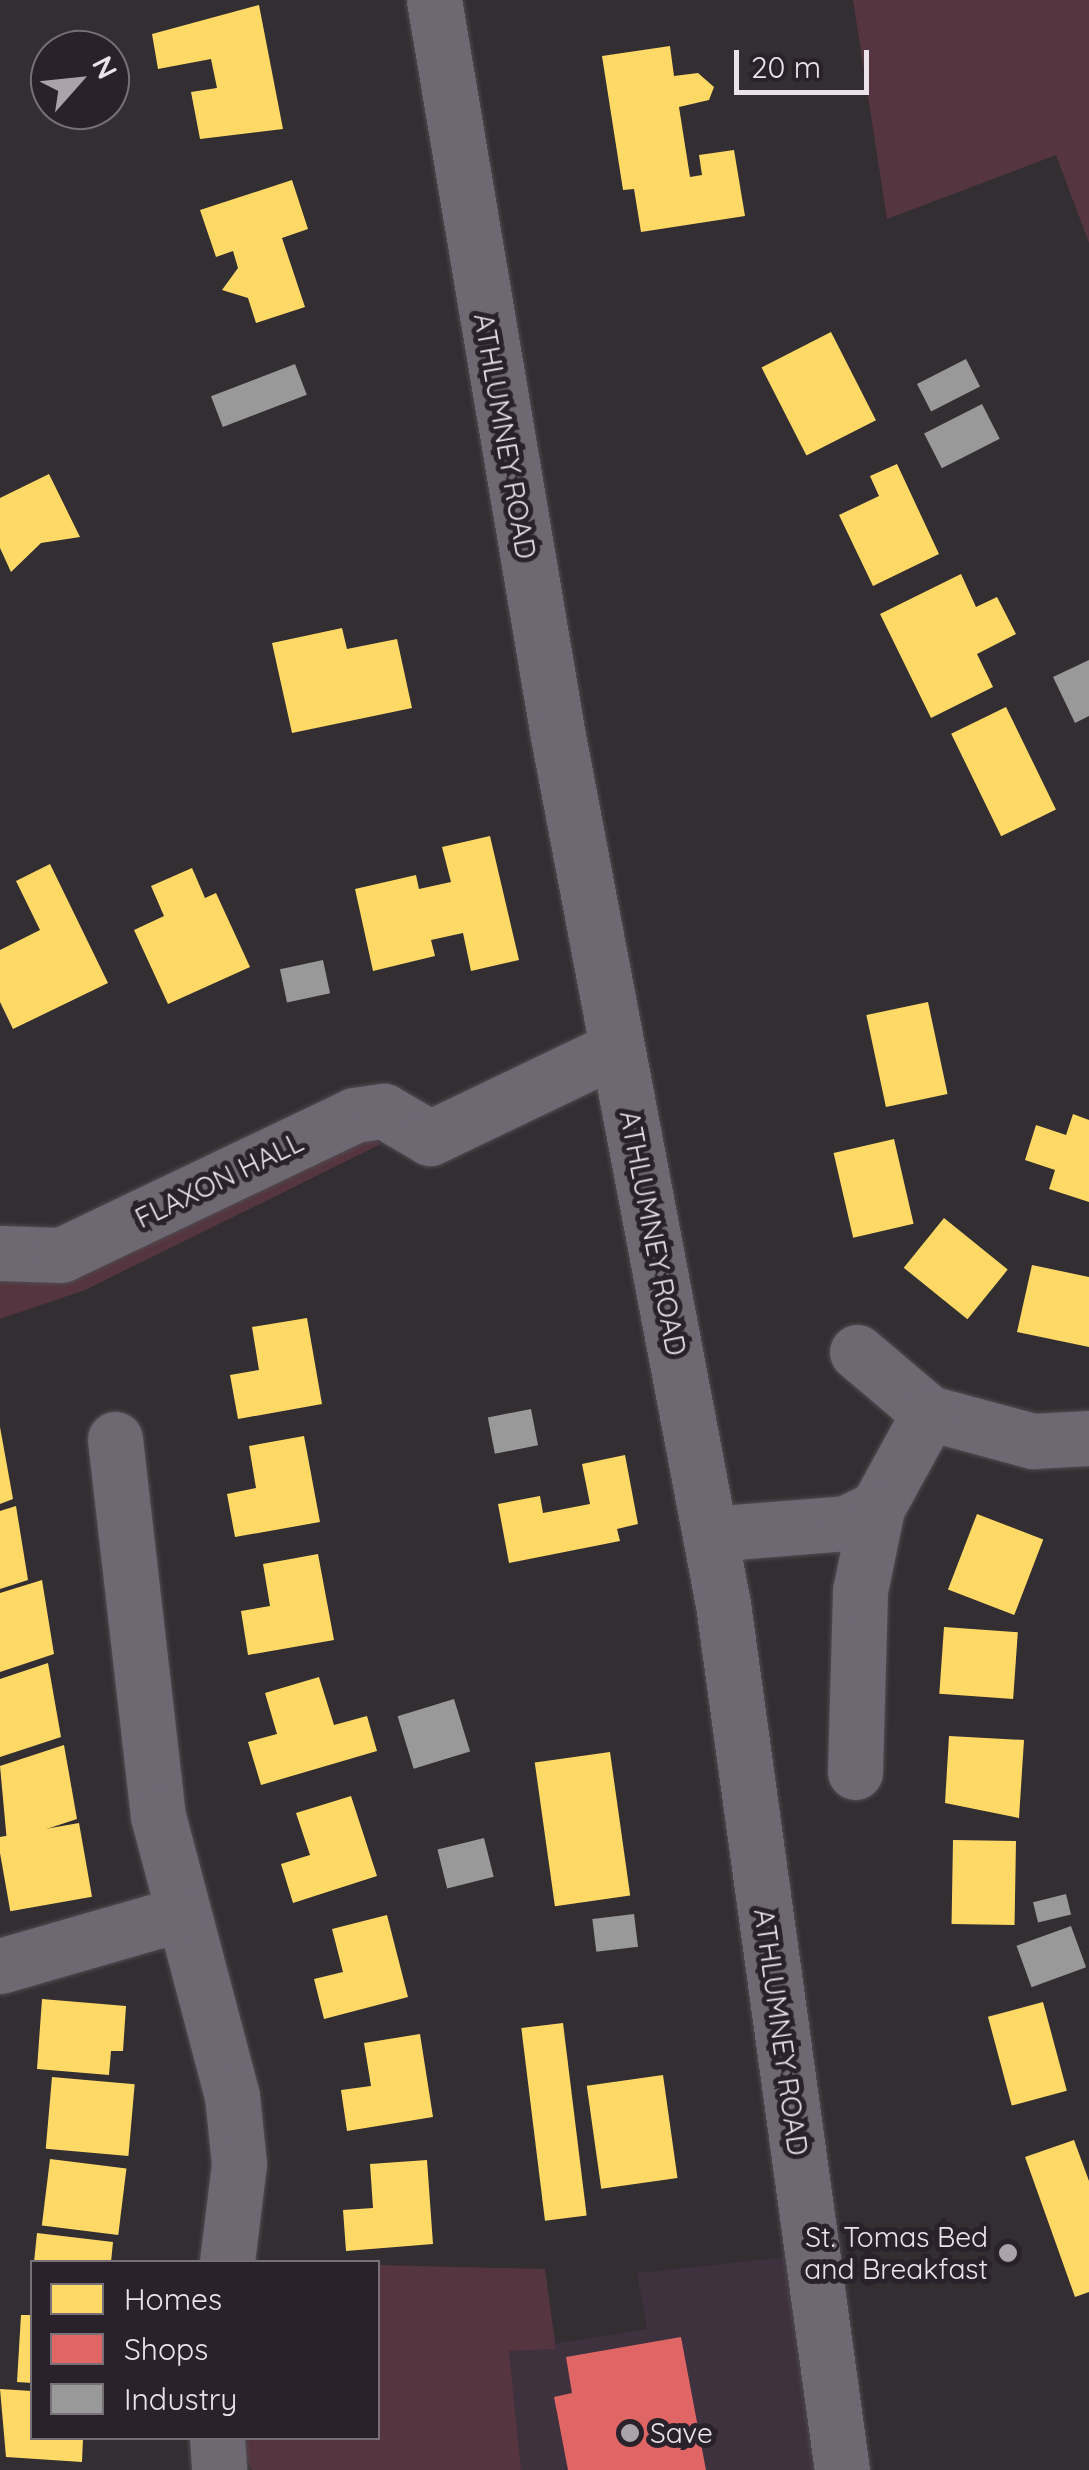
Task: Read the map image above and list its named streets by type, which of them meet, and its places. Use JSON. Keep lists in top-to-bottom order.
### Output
{
  "streets": {
    "street": ["ATHLUMNEY ROAD", "FLAXON HALL"]
  },
  "crossings": [
    ["ATHLUMNEY ROAD", "FLAXON HALL"]
  ],
  "places": ["St. Tomas Bed and Breakfast", "Save"],
  "legend": ["Homes", "Shops", "Industry"],
  "scale_bar": "20 m",
  "north": "top right"
}
